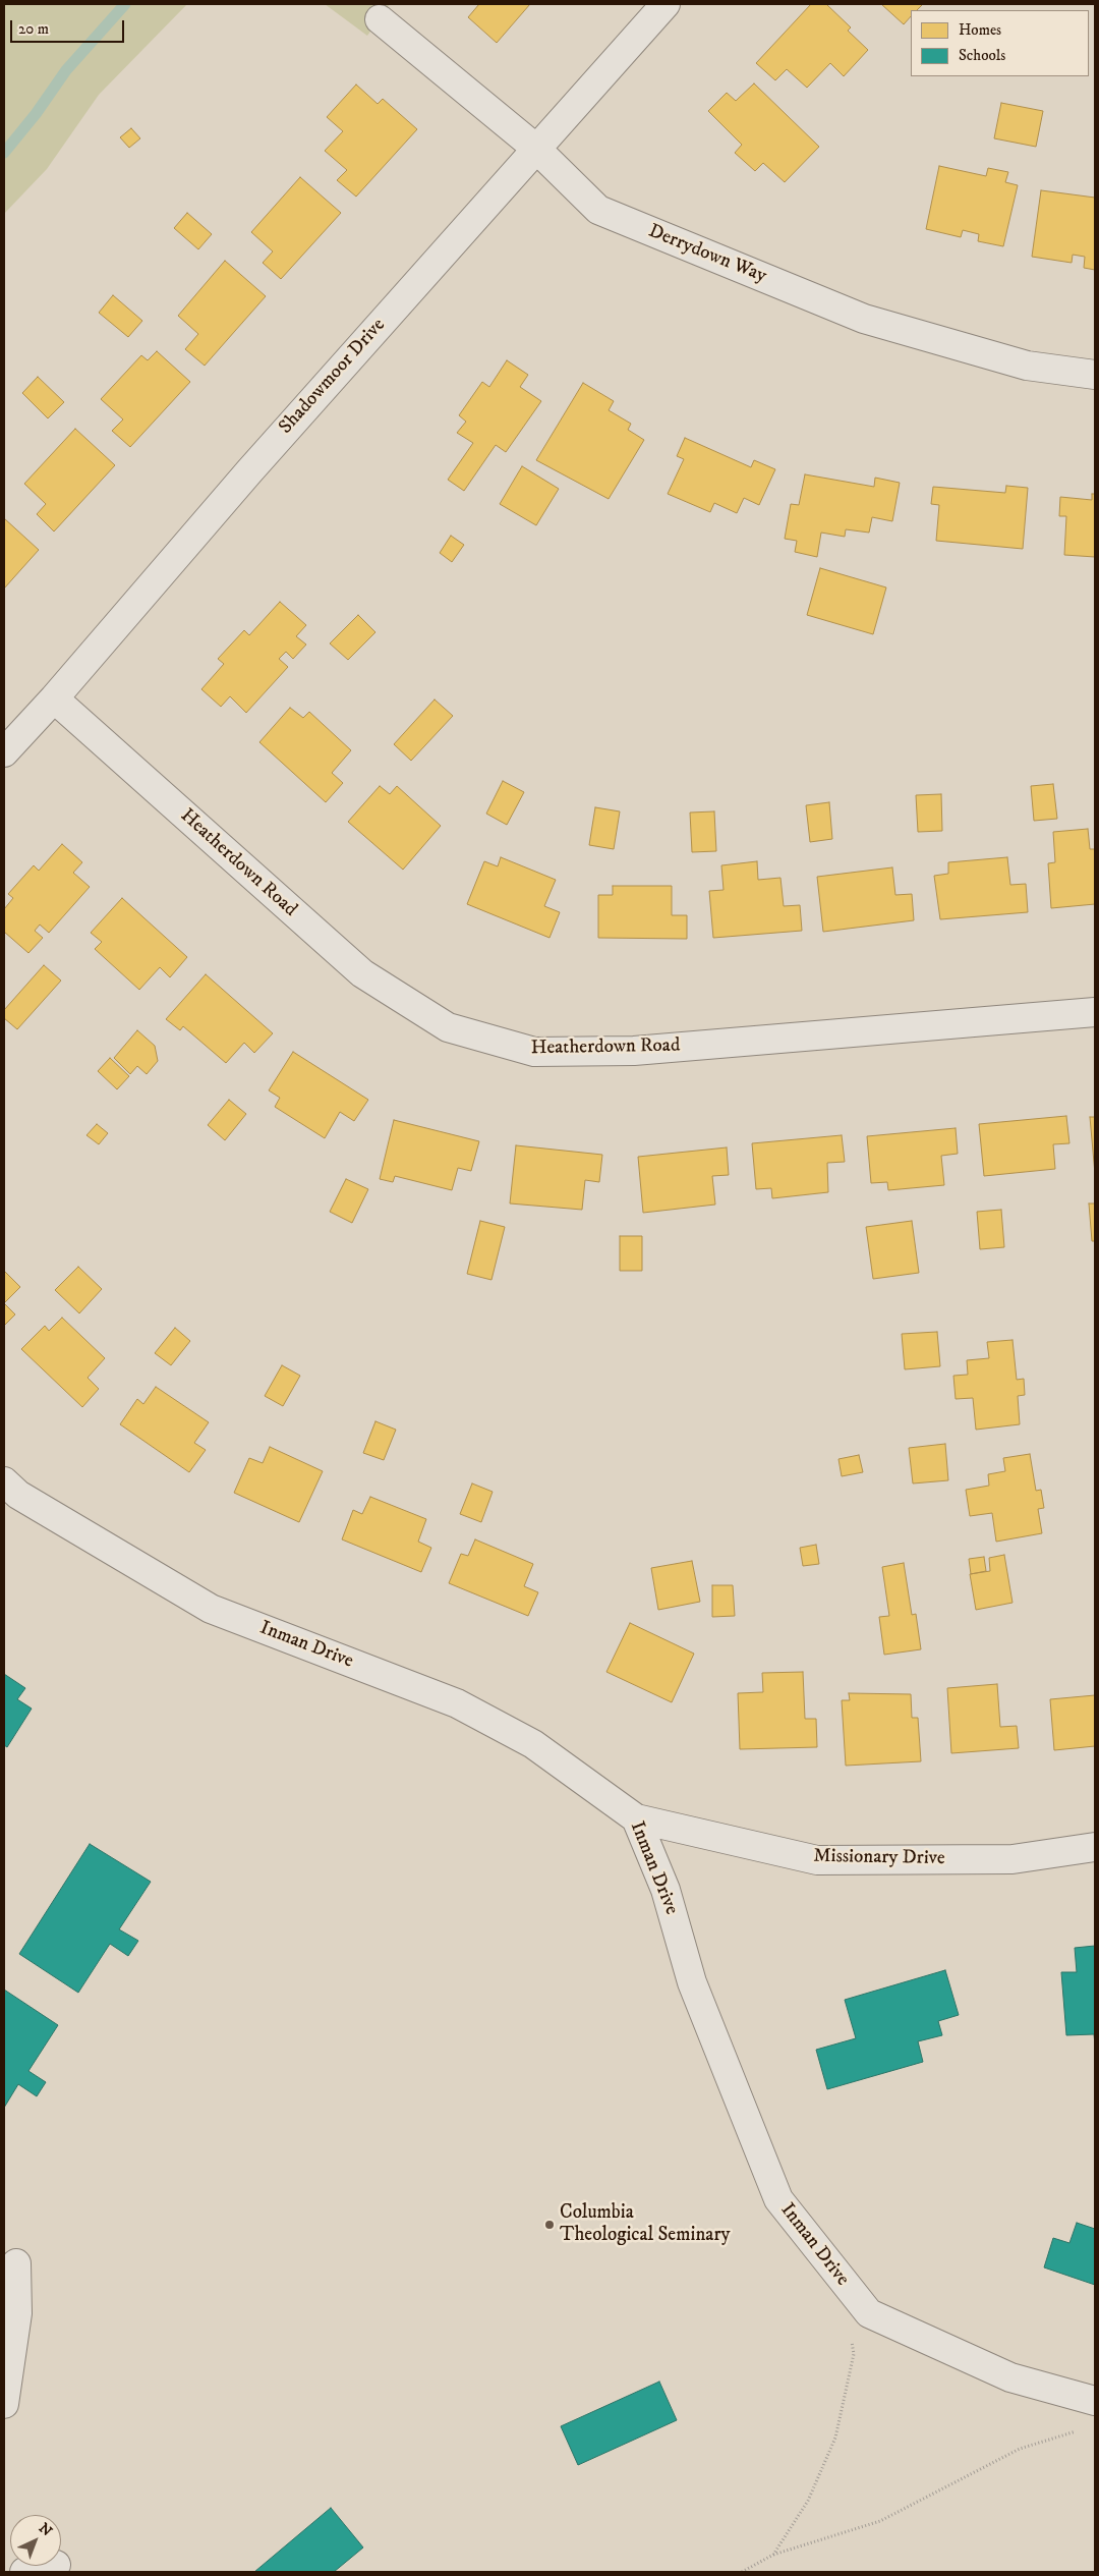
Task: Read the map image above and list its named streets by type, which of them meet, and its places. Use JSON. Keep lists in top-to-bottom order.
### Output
{
  "streets": {
    "street": [
      "Derrydown Way",
      "Shadowmoor Drive",
      "Heatherdown Road",
      "Inman Drive",
      "Missionary Drive"
    ]
  },
  "crossings": [
    ["Derrydown Way", "Shadowmoor Drive"],
    ["Shadowmoor Drive", "Heatherdown Road"],
    ["Inman Drive", "Missionary Drive"]
  ],
  "places": ["Columbia Theological Seminary"],
  "legend": ["Homes", "Schools"],
  "scale_bar": "20 m",
  "north": "top right"
}
